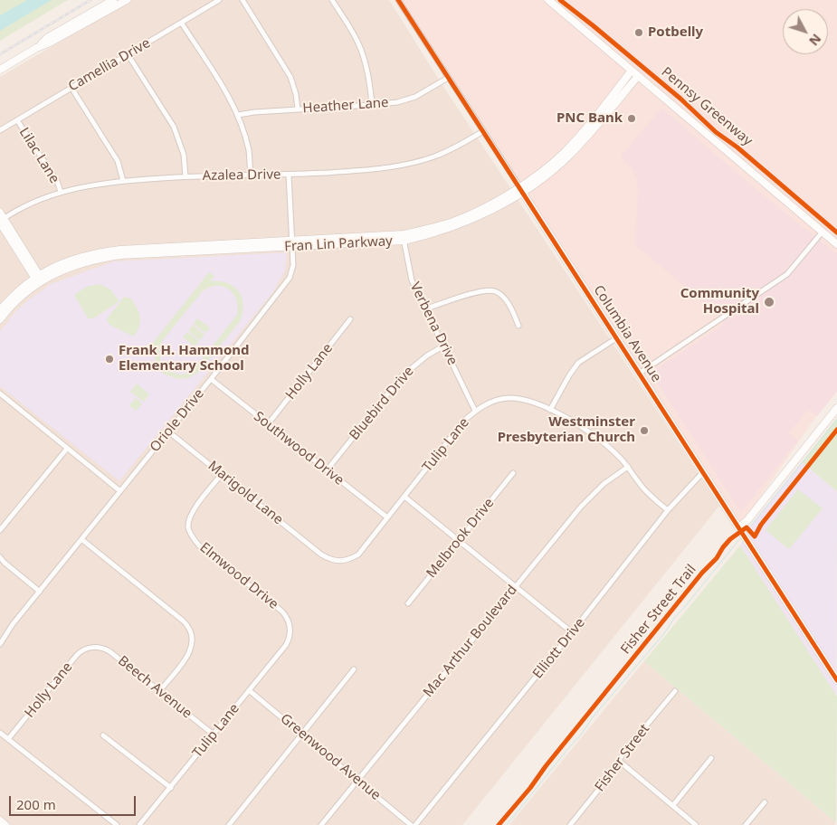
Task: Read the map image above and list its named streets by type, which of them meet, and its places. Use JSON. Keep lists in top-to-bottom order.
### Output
{
  "streets": {
    "street": [
      "Camellia Drive",
      "Heather Lane",
      "Lilac Lane",
      "Azalea Drive",
      "Fran Lin Parkway",
      "Verbena Drive",
      "Columbia Avenue",
      "Holly Lane",
      "Bluebird Drive",
      "Oriole Drive",
      "Tulip Lane",
      "Southwood Drive",
      "Marigold Lane",
      "Melbrook Drive",
      "Elmwood Drive",
      "Mac Arthur Boulevard",
      "Elliott Drive",
      "Beech Avenue",
      "Greenwood Avenue",
      "Fisher Street"
    ],
    "cycle path": ["Pennsy Greenway", "Fisher Street Trail"]
  },
  "crossings": [
    ["Camellia Drive", "Lilac Lane"],
    ["Heather Lane", "Columbia Avenue"],
    ["Lilac Lane", "Azalea Drive"],
    ["Azalea Drive", "Columbia Avenue"],
    ["Azalea Drive", "Oriole Drive"],
    ["Fran Lin Parkway", "Verbena Drive"],
    ["Fran Lin Parkway", "Columbia Avenue"],
    ["Fran Lin Parkway", "Oriole Drive"],
    ["Verbena Drive", "Bluebird Drive"],
    ["Verbena Drive", "Tulip Lane"],
    ["Columbia Avenue", "Elliott Drive"],
    ["Holly Lane", "Southwood Drive"],
    ["Holly Lane", "Beech Avenue"],
    ["Bluebird Drive", "Southwood Drive"],
    ["Oriole Drive", "Southwood Drive"],
    ["Oriole Drive", "Marigold Lane"],
    ["Tulip Lane", "Southwood Drive"],
    ["Tulip Lane", "Marigold Lane"],
    ["Tulip Lane", "Elmwood Drive"],
    ["Tulip Lane", "Mac Arthur Boulevard"],
    ["Tulip Lane", "Elliott Drive"],
    ["Tulip Lane", "Beech Avenue"],
    ["Tulip Lane", "Greenwood Avenue"],
    ["Marigold Lane", "Elmwood Drive"],
    ["Mac Arthur Boulevard", "Greenwood Avenue"]
  ],
  "places": [
    "Potbelly",
    "PNC Bank",
    "Community Hospital",
    "Frank H. Hammond Elementary School",
    "Westminster Presbyterian Church"
  ],
  "scale_bar": "200 m",
  "north": "bottom right"
}
